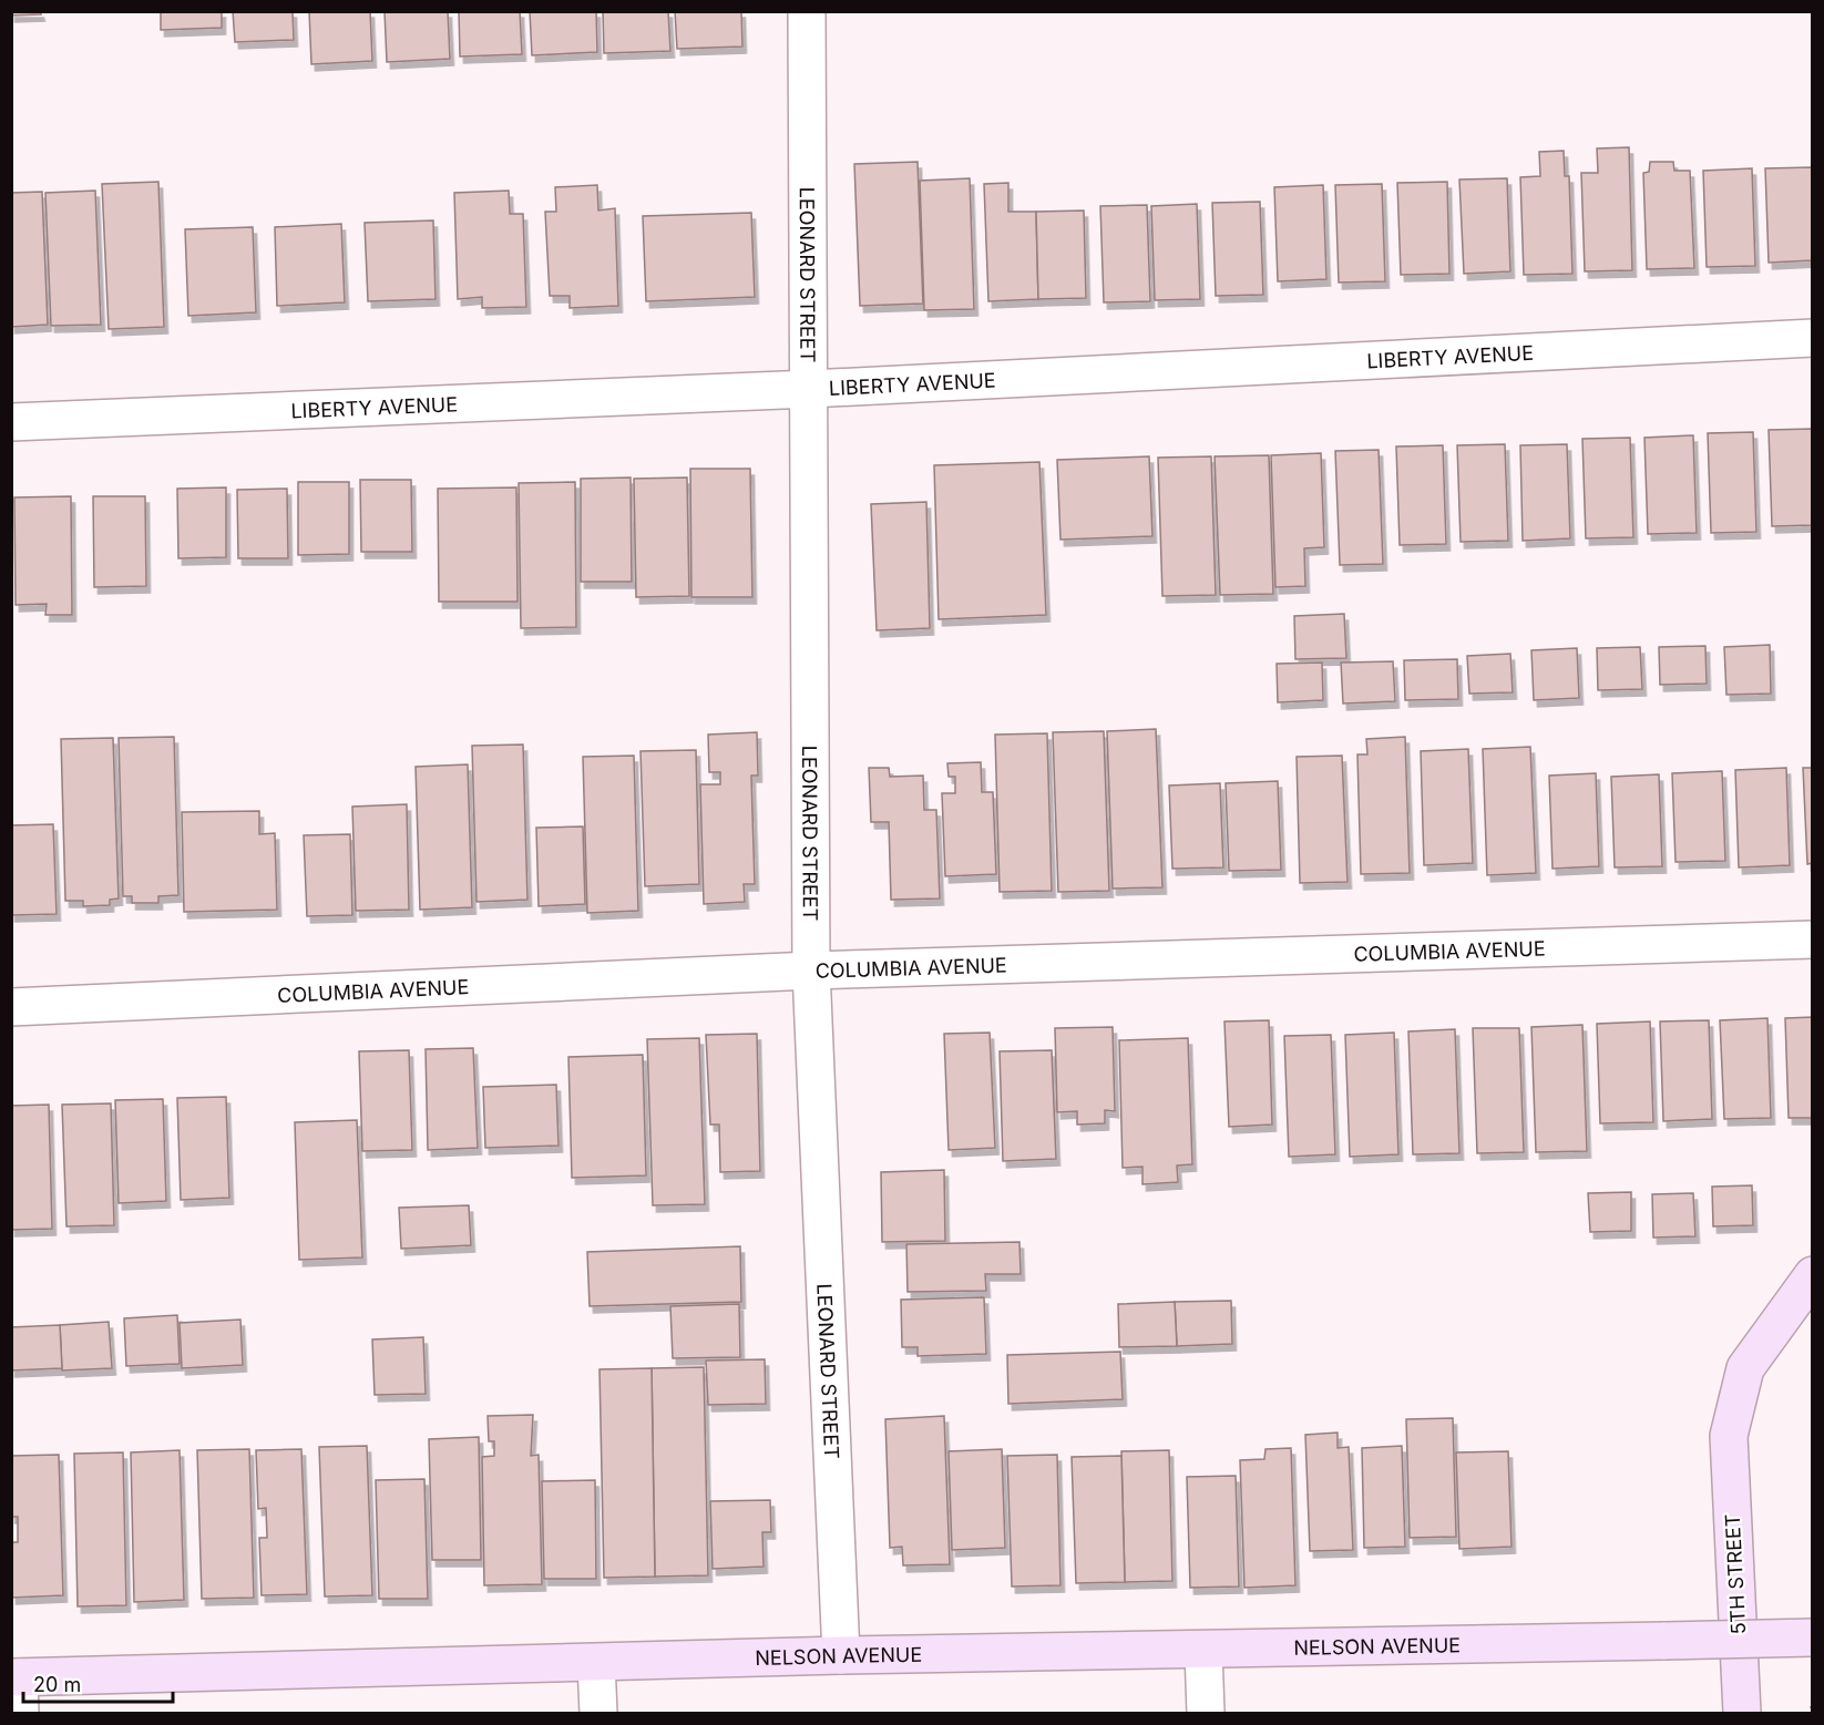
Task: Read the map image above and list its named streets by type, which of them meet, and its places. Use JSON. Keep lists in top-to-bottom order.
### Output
{
  "streets": {
    "street": [
      "LEONARD STREET",
      "LIBERTY AVENUE",
      "COLUMBIA AVENUE",
      "5TH STREET",
      "NELSON AVENUE"
    ]
  },
  "crossings": [
    ["LEONARD STREET", "LIBERTY AVENUE"],
    ["LEONARD STREET", "COLUMBIA AVENUE"],
    ["LEONARD STREET", "NELSON AVENUE"]
  ],
  "scale_bar": "20 m"
}
